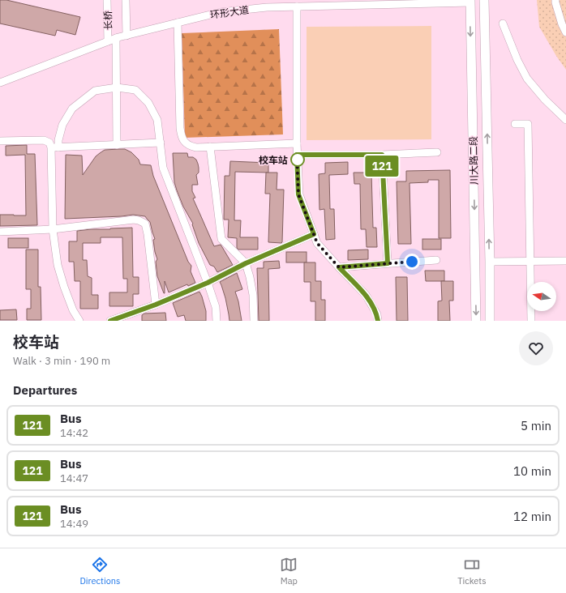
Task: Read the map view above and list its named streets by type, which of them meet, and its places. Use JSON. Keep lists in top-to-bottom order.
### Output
{
  "streets": {
    "main road": ["川大路二段"],
    "street": ["环形大道", "长桥"]
  },
  "crossings": [
    ["环形大道", "长桥"],
    ["环形大道", "川大路二段"]
  ],
  "places": ["校车站"],
  "lines": ["bus line 121"],
  "north": "left",
  "page": {
    "on_map": "121",
    "heading": [
      ["校车站", "Walk · 3 min · 190 m"],
      "Departures"
    ],
    "list": [
      {
        "mark": "121",
        "name": "Bus",
        "note": "14:42",
        "value": "5 min"
      },
      {
        "mark": "121",
        "name": "Bus",
        "note": "14:47",
        "value": "10 min"
      },
      {
        "mark": "121",
        "name": "Bus",
        "note": "14:49",
        "value": "12 min"
      }
    ],
    "tabs": ["Directions", "Map", "Tickets"]
  }
}
